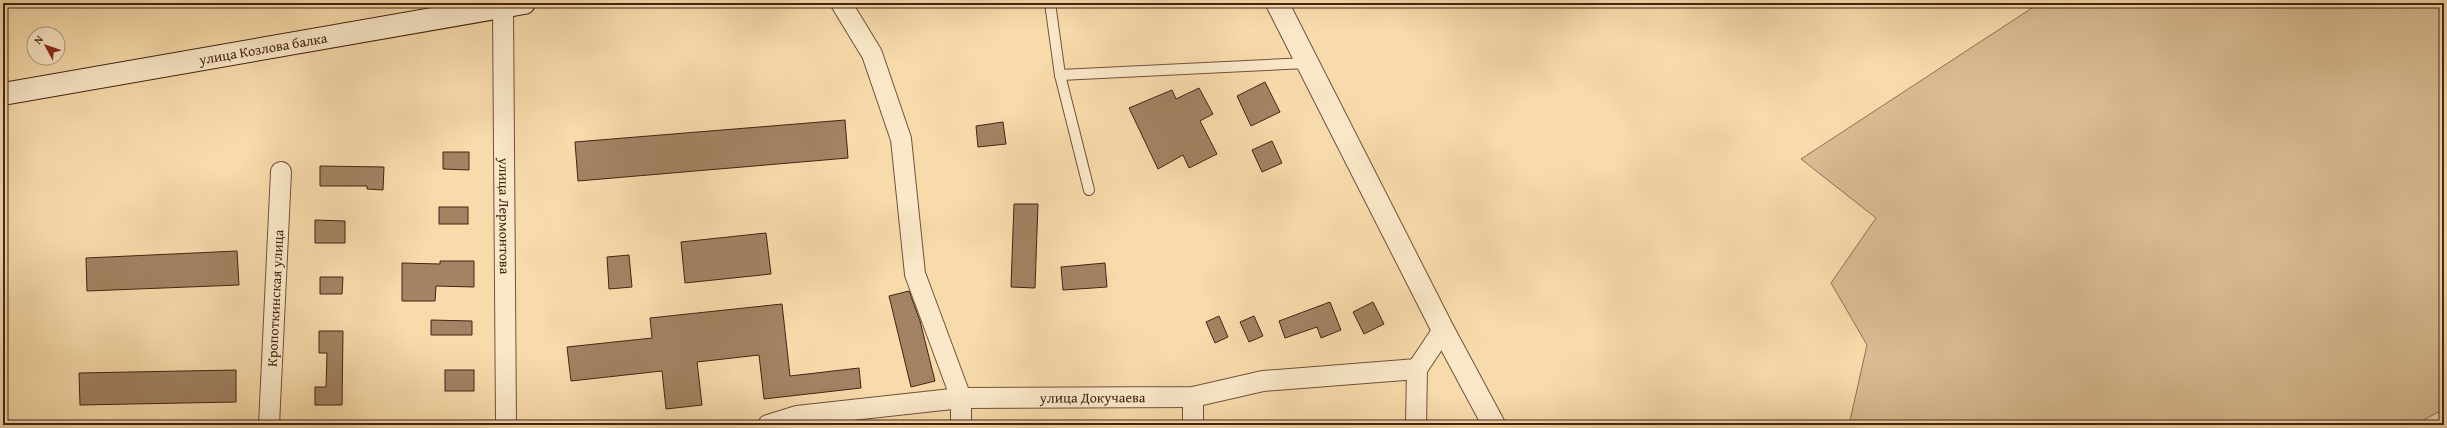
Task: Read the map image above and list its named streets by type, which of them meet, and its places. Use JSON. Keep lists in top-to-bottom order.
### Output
{
  "streets": {
    "main road": ["улица Козлова балка"],
    "street": ["улица Лермонтова", "Кропоткинская улица", "улица Докучаева"]
  },
  "crossings": [
    ["улица Козлова балка", "улица Лермонтова"]
  ],
  "north": "top left"
}
